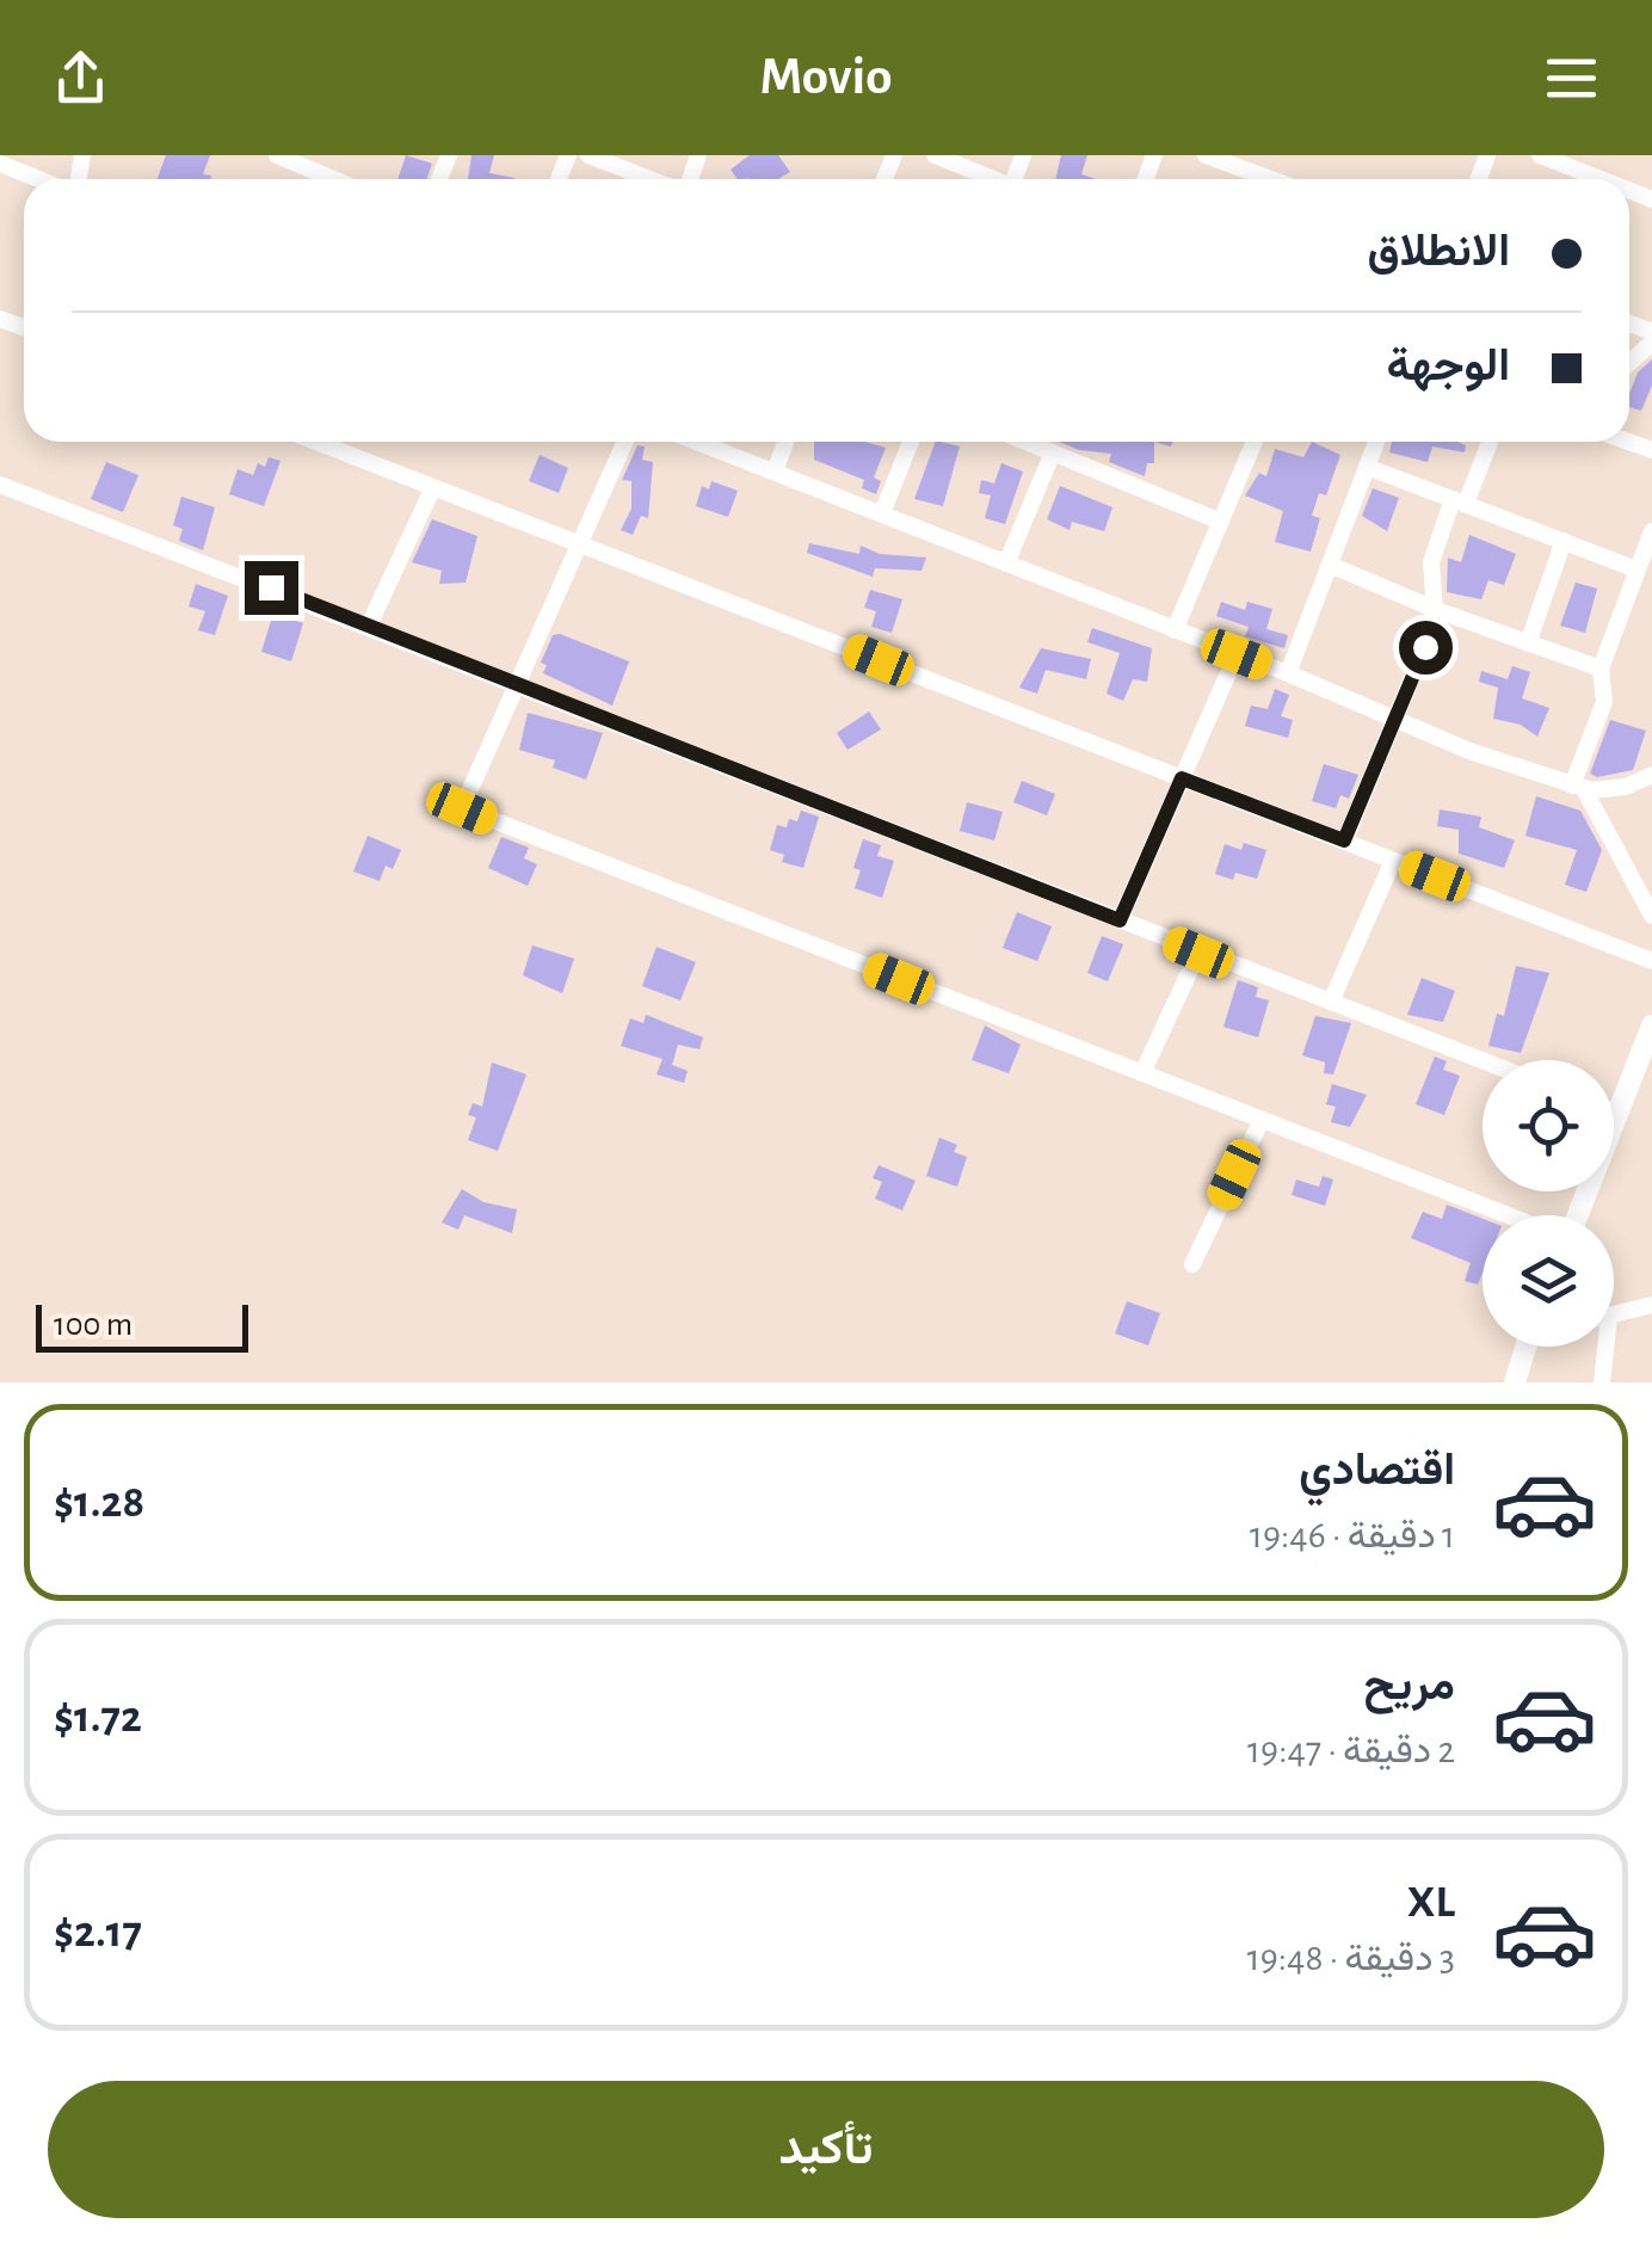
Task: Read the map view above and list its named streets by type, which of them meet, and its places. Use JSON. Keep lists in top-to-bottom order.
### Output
{
  "scale_bar": "100 m",
  "page": {
    "header": "Movio",
    "banner": ["الانطلاق", "الوجهة"],
    "scale": "100 m",
    "list": [
      {
        "name": "اقتصادي",
        "note": "1 دقيقة · 19:46",
        "value": "$1.28"
      },
      {
        "name": "مريح",
        "note": "2 دقيقة · 19:47",
        "value": "$1.72"
      },
      {
        "name": "XL",
        "note": "3 دقيقة · 19:48",
        "value": "$2.17"
      }
    ],
    "buttons": "تأكيد"
  }
}
